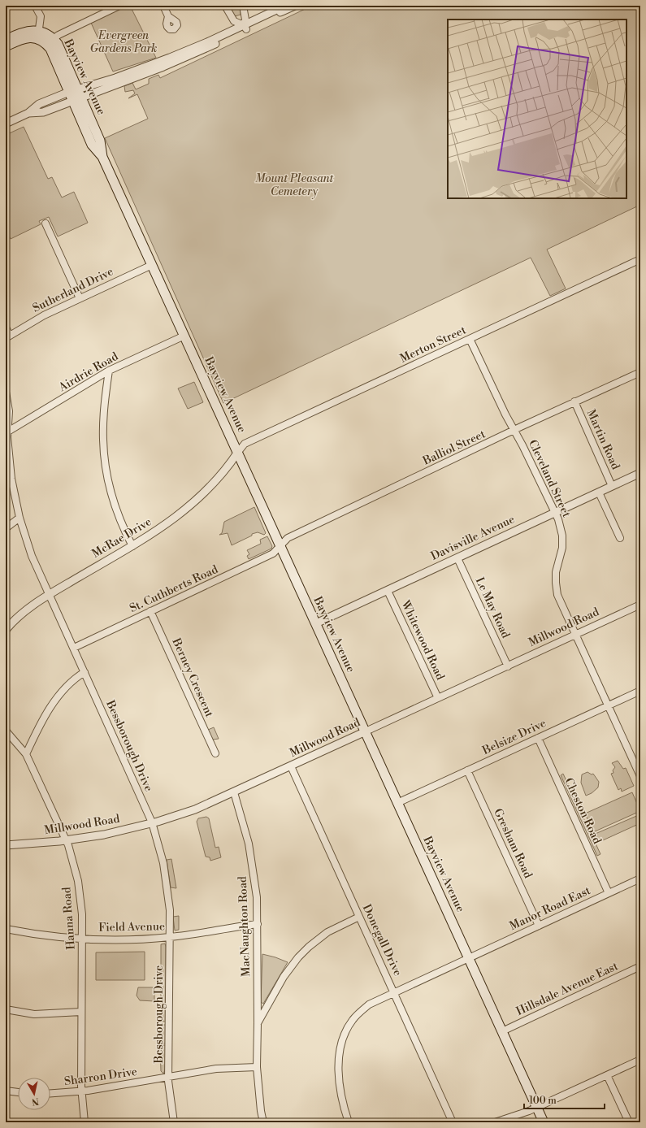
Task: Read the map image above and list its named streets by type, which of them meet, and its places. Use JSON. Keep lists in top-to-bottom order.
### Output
{
  "streets": {
    "main road": ["Bayview Avenue"],
    "street": [
      "Sutherland Drive",
      "Merton Street",
      "Airdrie Road",
      "Martin Road",
      "Balliol Street",
      "Cleveland Street",
      "McRae Drive",
      "Davisville Avenue",
      "St. Cuthberts Road",
      "Le May Road",
      "Millwood Road",
      "Whitewood Road",
      "Berney Crescent",
      "Belsize Drive",
      "Bessborough Drive",
      "Cheston Road",
      "Gresham Road",
      "Manor Road East",
      "Hanna Road",
      "MacNaughton Road",
      "Field Avenue",
      "Donegall Drive",
      "Hillsdale Avenue East",
      "Sharron Drive"
    ]
  },
  "crossings": [
    ["Bayview Avenue", "Sutherland Drive"],
    ["Bayview Avenue", "Merton Street"],
    ["Bayview Avenue", "Airdrie Road"],
    ["Bayview Avenue", "Balliol Street"],
    ["Bayview Avenue", "McRae Drive"],
    ["Bayview Avenue", "Davisville Avenue"],
    ["Bayview Avenue", "St. Cuthberts Road"],
    ["Bayview Avenue", "Millwood Road"],
    ["Bayview Avenue", "Belsize Drive"],
    ["Bayview Avenue", "Manor Road East"],
    ["Bayview Avenue", "Hillsdale Avenue East"],
    ["Merton Street", "Cleveland Street"],
    ["Merton Street", "McRae Drive"],
    ["Airdrie Road", "Bessborough Drive"],
    ["Martin Road", "Balliol Street"],
    ["Martin Road", "Davisville Avenue"],
    ["Balliol Street", "Cleveland Street"],
    ["Balliol Street", "St. Cuthberts Road"],
    ["Cleveland Street", "Davisville Avenue"],
    ["Cleveland Street", "Millwood Road"],
    ["Cleveland Street", "Belsize Drive"],
    ["McRae Drive", "Bessborough Drive"],
    ["Davisville Avenue", "Le May Road"],
    ["Davisville Avenue", "Whitewood Road"],
    ["St. Cuthberts Road", "Berney Crescent"],
    ["St. Cuthberts Road", "Bessborough Drive"],
    ["Le May Road", "Millwood Road"],
    ["Millwood Road", "Whitewood Road"],
    ["Millwood Road", "Bessborough Drive"],
    ["Millwood Road", "Hanna Road"],
    ["Millwood Road", "MacNaughton Road"],
    ["Millwood Road", "Donegall Drive"],
    ["Belsize Drive", "Cheston Road"],
    ["Belsize Drive", "Gresham Road"],
    ["Bessborough Drive", "Field Avenue"],
    ["Bessborough Drive", "Sharron Drive"],
    ["Cheston Road", "Manor Road East"],
    ["Gresham Road", "Manor Road East"],
    ["Manor Road East", "Donegall Drive"],
    ["Hanna Road", "Field Avenue"],
    ["Hanna Road", "Sharron Drive"],
    ["MacNaughton Road", "Field Avenue"],
    ["MacNaughton Road", "Sharron Drive"]
  ],
  "parks": ["Evergreen Gardens Park", "Mount Pleasant Cemetery"],
  "scale_bar": "100 m",
  "north": "bottom"
}
